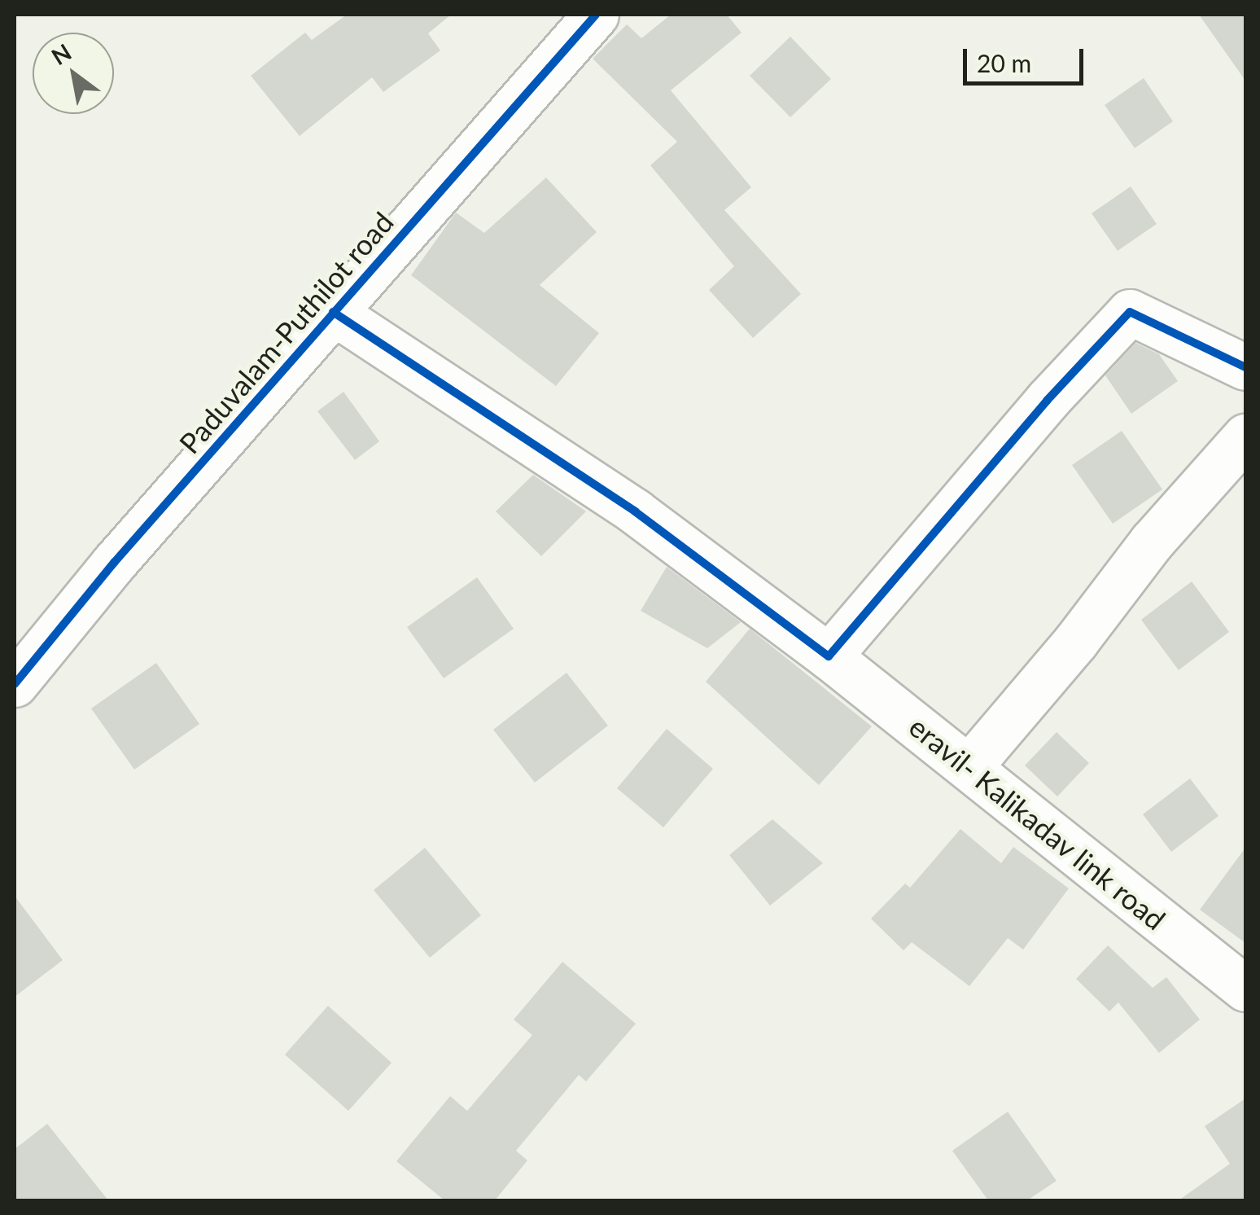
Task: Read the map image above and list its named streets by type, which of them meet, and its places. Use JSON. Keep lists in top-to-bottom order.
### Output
{
  "streets": {
    "street": ["Paduvalam-Puthilot road", "eravil- Kalikadav link road"]
  },
  "crossings": [
    ["Paduvalam-Puthilot road", "eravil- Kalikadav link road"]
  ],
  "scale_bar": "20 m",
  "north": "top left"
}
